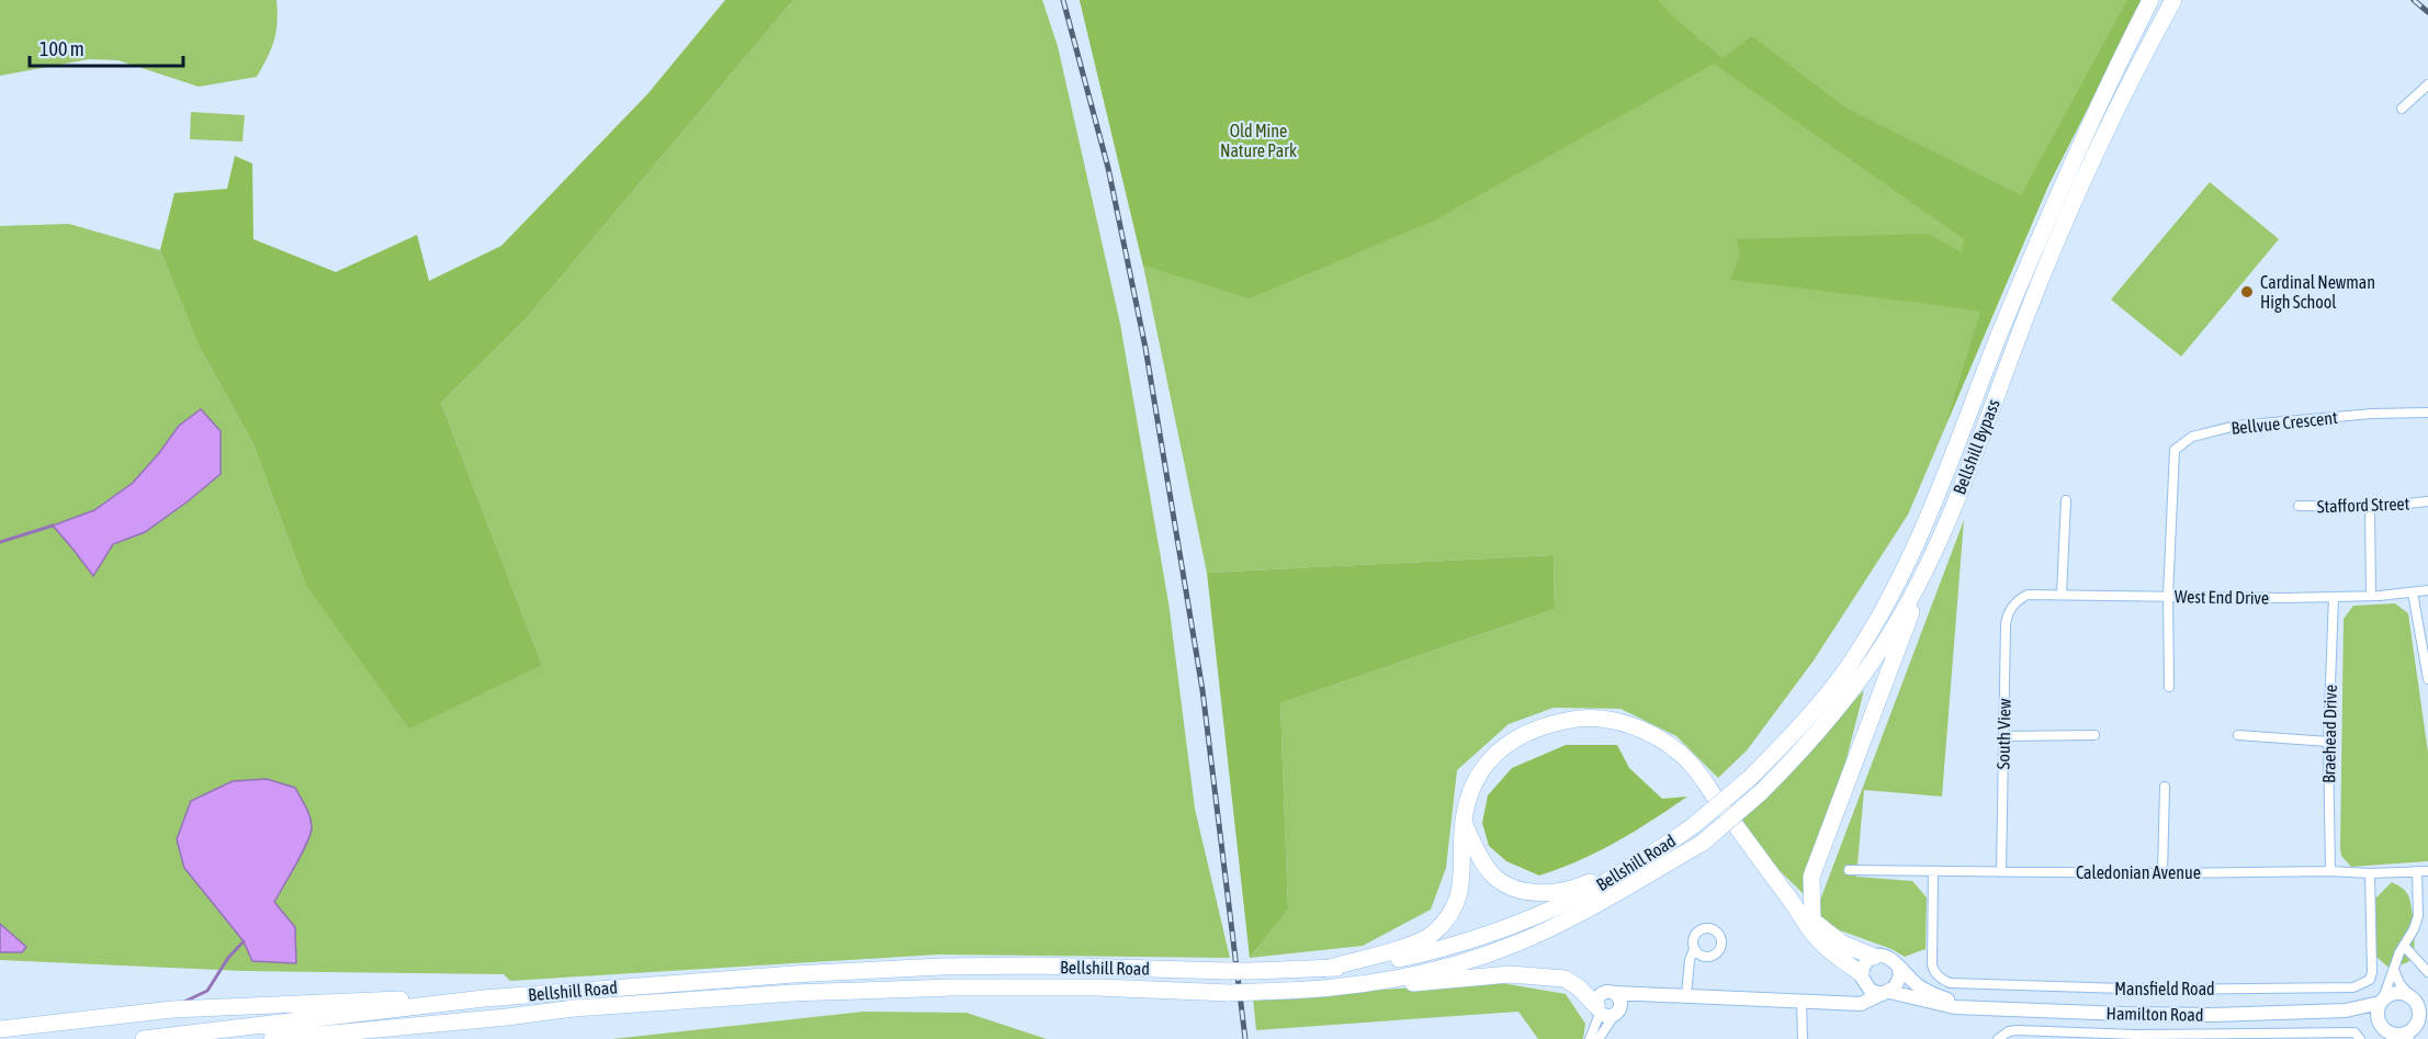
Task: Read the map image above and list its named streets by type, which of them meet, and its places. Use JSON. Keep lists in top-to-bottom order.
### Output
{
  "streets": {
    "highway": ["Bellshill Bypass", "Bellshill Road"],
    "main road": ["Hamilton Road"],
    "street": [
      "Bellvue Crescent",
      "Stafford Street",
      "West End Drive",
      "South View",
      "Braehead Drive",
      "Caledonian Avenue",
      "Mansfield Road"
    ]
  },
  "crossings": [
    ["Bellvue Crescent", "West End Drive"],
    ["Bellshill Bypass", "Bellshill Road"],
    ["West End Drive", "South View"],
    ["West End Drive", "Braehead Drive"],
    ["South View", "Caledonian Avenue"],
    ["Braehead Drive", "Caledonian Avenue"],
    ["Caledonian Avenue", "Mansfield Road"]
  ],
  "parks": ["Old Mine Nature Park"],
  "places": ["Cardinal Newman High School"],
  "scale_bar": "100 m"
}
